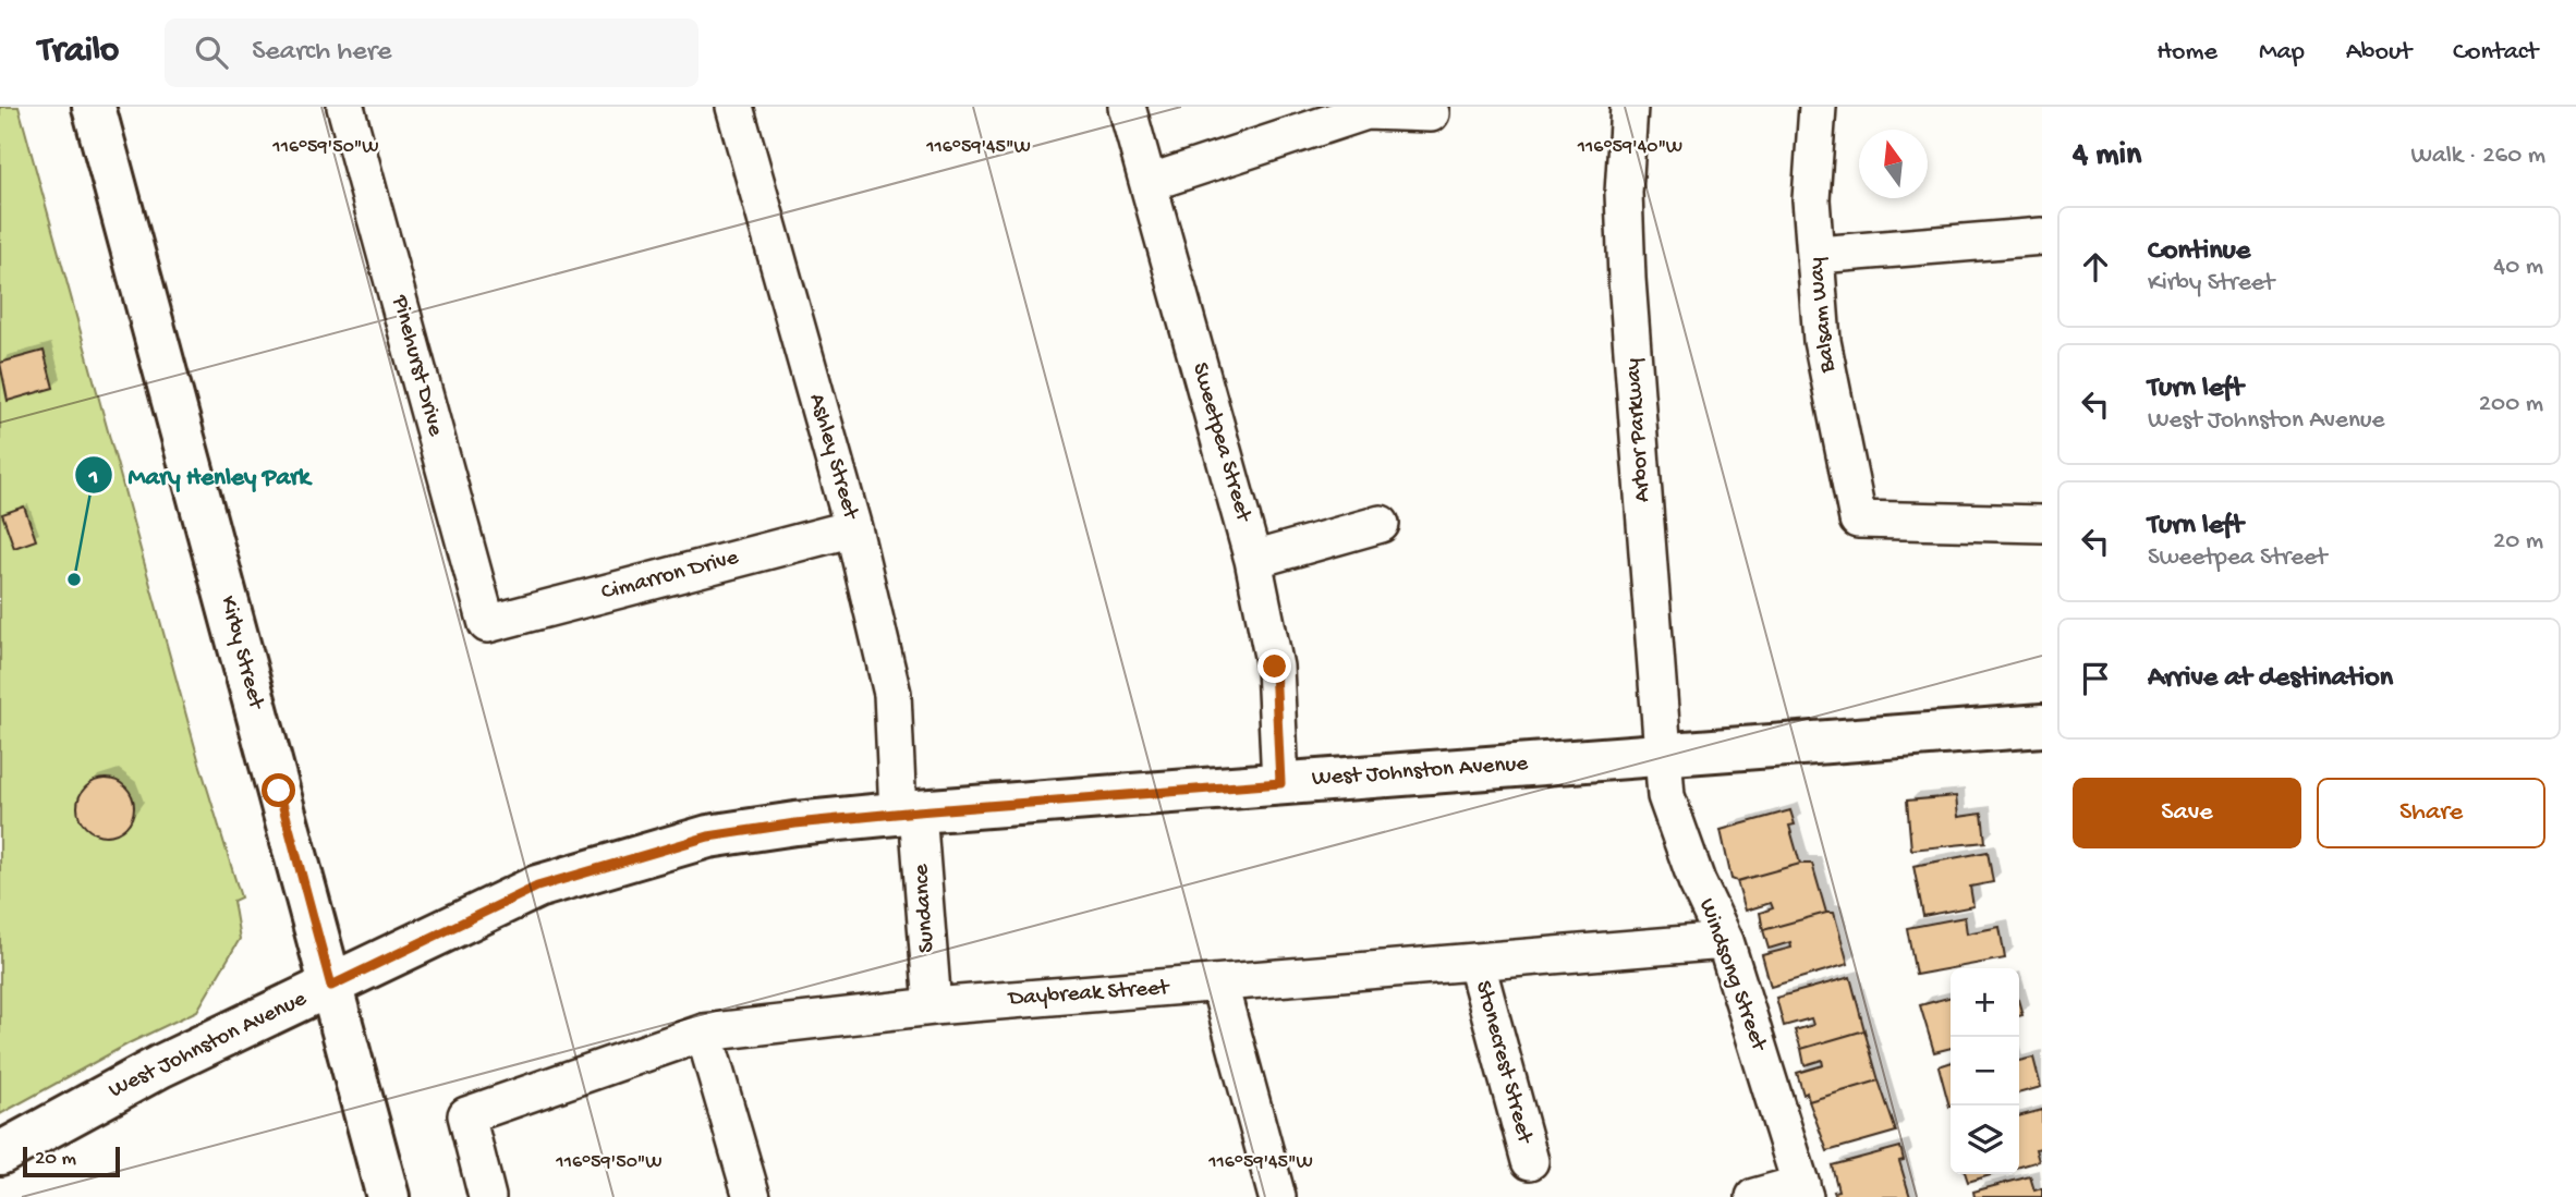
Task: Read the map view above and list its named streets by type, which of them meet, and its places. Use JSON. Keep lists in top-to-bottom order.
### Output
{
  "streets": {
    "street": [
      "Balsam Way",
      "Pinehurst Drive",
      "Arbor Parkway",
      "Sweetpea Street",
      "Ashley Street",
      "Cimarron Drive",
      "Kirby Street",
      "West Johnston Avenue",
      "Sundance",
      "Windsong Street",
      "Daybreak Street",
      "Stonecrest Street"
    ]
  },
  "crossings": [
    ["Pinehurst Drive", "Cimarron Drive"],
    ["Arbor Parkway", "West Johnston Avenue"],
    ["Arbor Parkway", "Windsong Street"],
    ["Sweetpea Street", "West Johnston Avenue"],
    ["Ashley Street", "Cimarron Drive"],
    ["Ashley Street", "West Johnston Avenue"],
    ["Ashley Street", "Sundance"],
    ["Kirby Street", "West Johnston Avenue"],
    ["West Johnston Avenue", "Sundance"],
    ["West Johnston Avenue", "Windsong Street"],
    ["Sundance", "Daybreak Street"],
    ["Windsong Street", "Daybreak Street"],
    ["Daybreak Street", "Stonecrest Street"]
  ],
  "places": ["Mary Henley Park"],
  "scale_bar": "20 m",
  "north": "top",
  "page": {
    "header": "Trailo",
    "search": "Search here",
    "nav": [
      "Home",
      "Map",
      "About",
      "Contact"
    ],
    "heading": ["4 min", "Walk · 260 m"],
    "list": [
      ["Continue", "Kirby Street", "40 m"],
      ["Turn left", "West Johnston Avenue", "200 m"],
      ["Turn left", "Sweetpea Street", "20 m"],
      "Arrive at destination"
    ],
    "buttons": ["Save", "Share"],
    "map_buttons": ["+", "−"],
    "scale": "20 m"
  },
  "coordinates": ["116°59'50\"W", "116°59'45\"W", "116°59'40\"W"]
}
